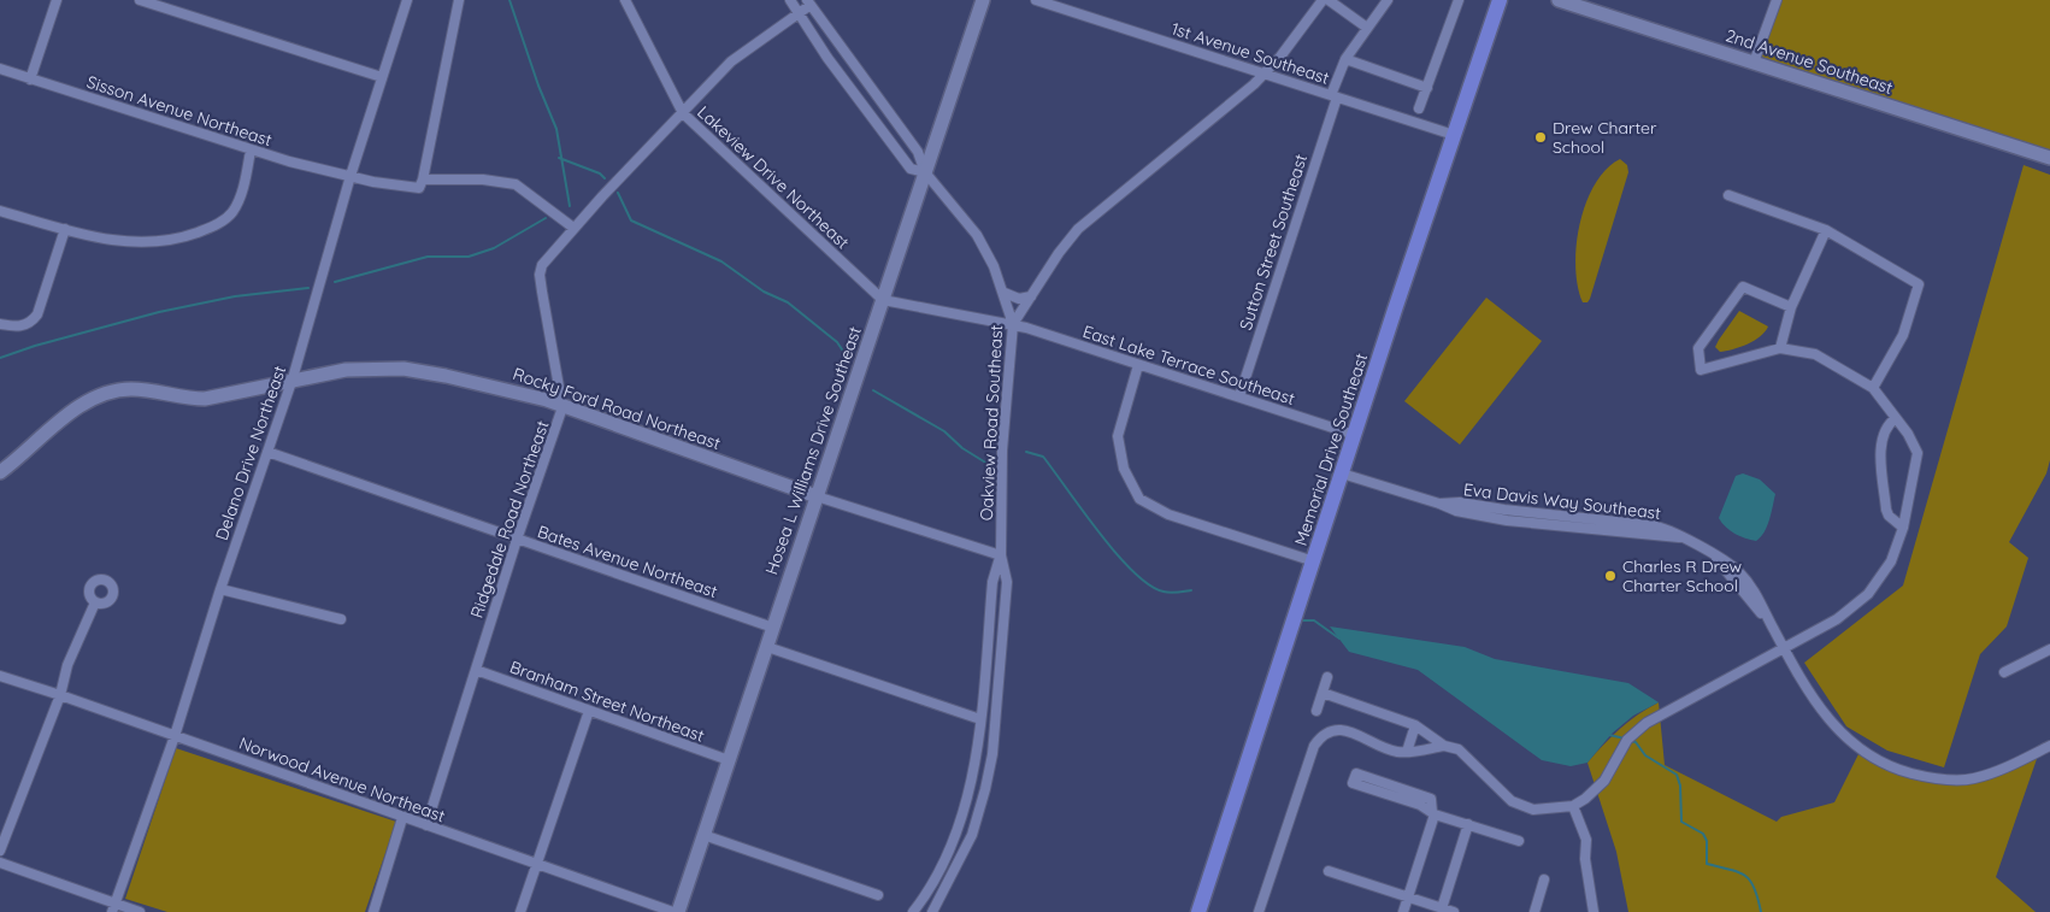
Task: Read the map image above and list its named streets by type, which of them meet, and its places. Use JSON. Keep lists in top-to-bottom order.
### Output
{
  "streets": {
    "main road": ["Memorial Drive Southeast"],
    "street": [
      "1st Avenue Southeast",
      "2nd Avenue Southeast",
      "Sisson Avenue Northeast",
      "Lakeview Drive Northeast",
      "Sutton Street Southeast",
      "East Lake Terrace Southeast",
      "Rocky Ford Road Northeast",
      "Oakview Road Southeast",
      "Hosea L Williams Drive Southeast",
      "Delano Drive Northeast",
      "Eva Davis Way Southeast",
      "Ridgedale Road Northeast",
      "Bates Avenue Northeast",
      "Branham Street Northeast",
      "Norwood Avenue Northeast"
    ]
  },
  "crossings": [
    ["1st Avenue Southeast", "Sutton Street Southeast"],
    ["1st Avenue Southeast", "Memorial Drive Southeast"],
    ["Sisson Avenue Northeast", "Delano Drive Northeast"],
    ["Lakeview Drive Northeast", "East Lake Terrace Southeast"],
    ["Lakeview Drive Northeast", "Hosea L Williams Drive Southeast"],
    ["Lakeview Drive Northeast", "Ridgedale Road Northeast"],
    ["Sutton Street Southeast", "East Lake Terrace Southeast"],
    ["East Lake Terrace Southeast", "Oakview Road Southeast"],
    ["East Lake Terrace Southeast", "Memorial Drive Southeast"],
    ["East Lake Terrace Southeast", "Hosea L Williams Drive Southeast"],
    ["Rocky Ford Road Northeast", "Hosea L Williams Drive Southeast"],
    ["Rocky Ford Road Northeast", "Delano Drive Northeast"],
    ["Rocky Ford Road Northeast", "Ridgedale Road Northeast"],
    ["Oakview Road Southeast", "Hosea L Williams Drive Southeast"],
    ["Memorial Drive Southeast", "Eva Davis Way Southeast"],
    ["Hosea L Williams Drive Southeast", "Bates Avenue Northeast"],
    ["Hosea L Williams Drive Southeast", "Branham Street Northeast"],
    ["Delano Drive Northeast", "Bates Avenue Northeast"],
    ["Delano Drive Northeast", "Norwood Avenue Northeast"],
    ["Ridgedale Road Northeast", "Bates Avenue Northeast"],
    ["Ridgedale Road Northeast", "Branham Street Northeast"],
    ["Ridgedale Road Northeast", "Norwood Avenue Northeast"]
  ],
  "places": ["Drew Charter School", "Charles R Drew Charter School"]
}
